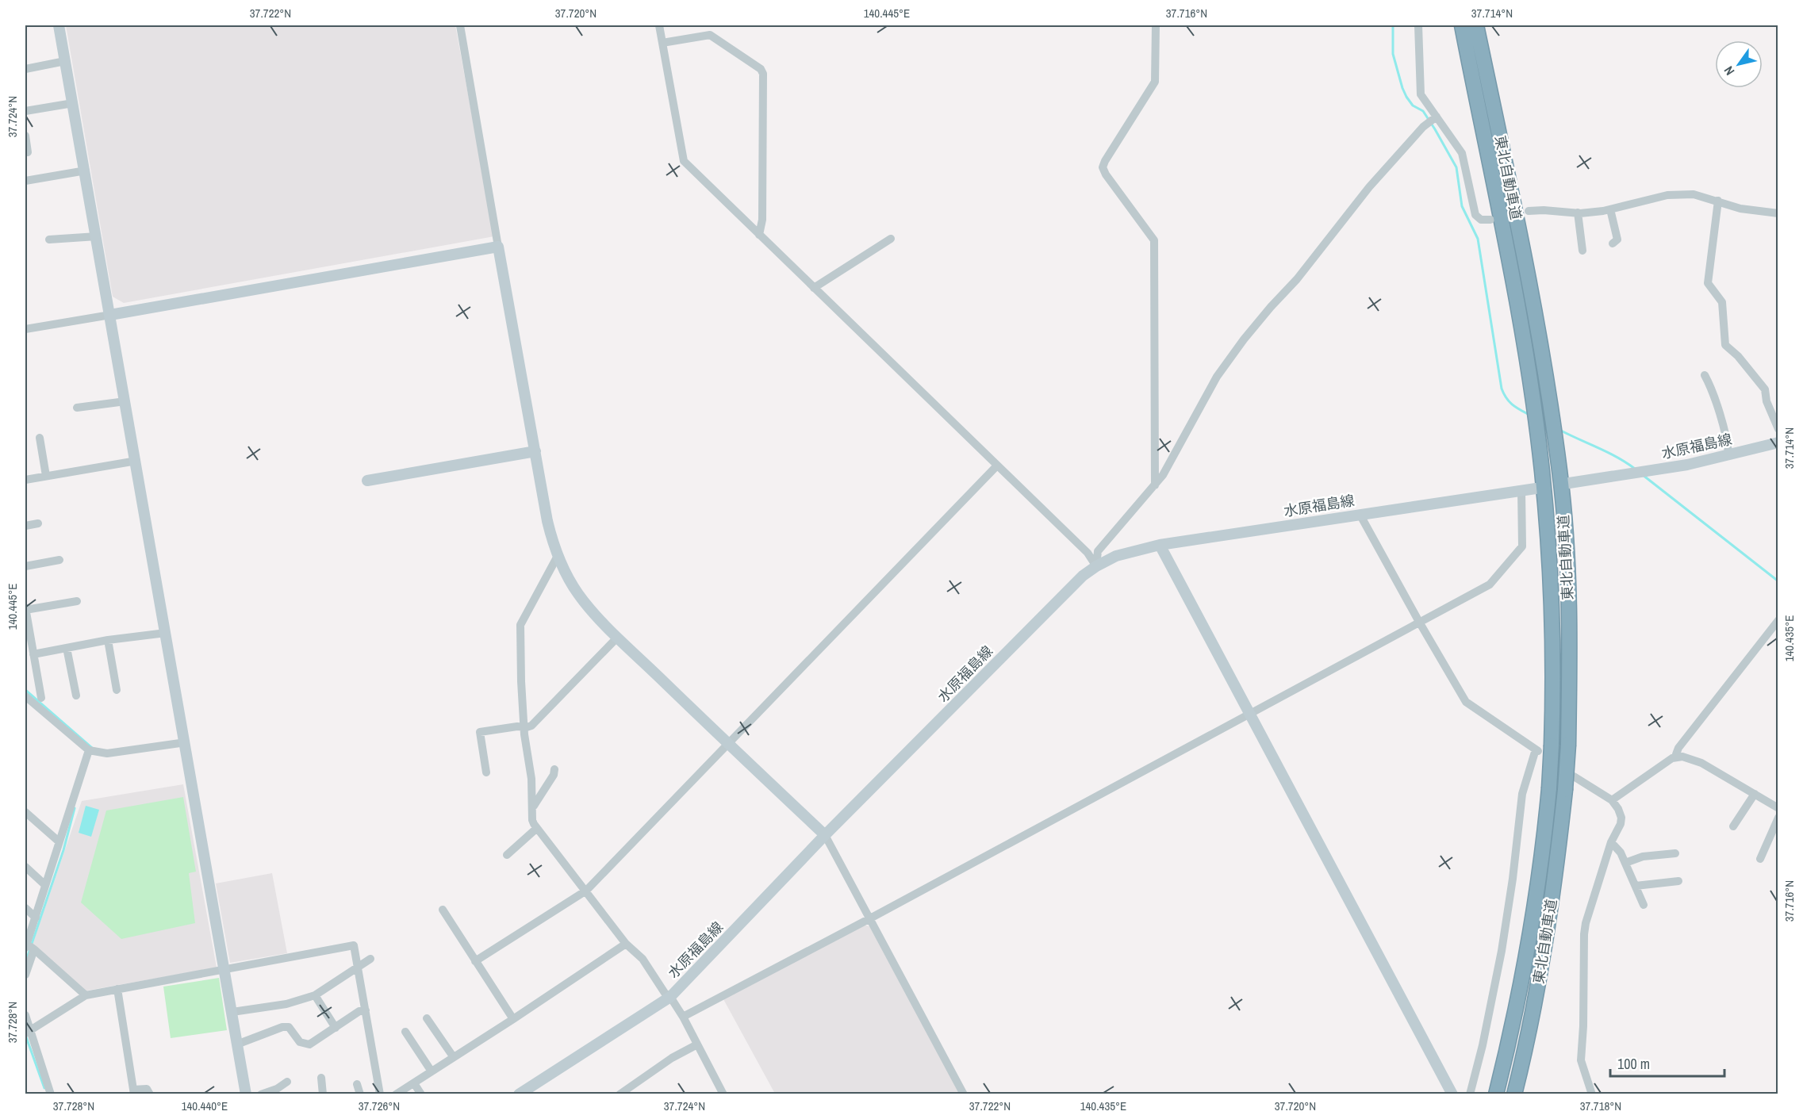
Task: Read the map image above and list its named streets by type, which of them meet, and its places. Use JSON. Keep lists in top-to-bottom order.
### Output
{
  "streets": {
    "highway": ["東北自動車道"],
    "street": ["水原福島線"]
  },
  "crossings": [
    ["東北自動車道", "水原福島線"]
  ],
  "scale_bar": "100 m",
  "north": "bottom left",
  "coordinates": [
    "37.722°N",
    "37.720°N",
    "140.445°E",
    "37.716°N",
    "37.714°N",
    "37.724°N",
    "140.435°E",
    "37.728°N",
    "140.440°E",
    "37.726°N",
    "37.718°N"
  ]
}
